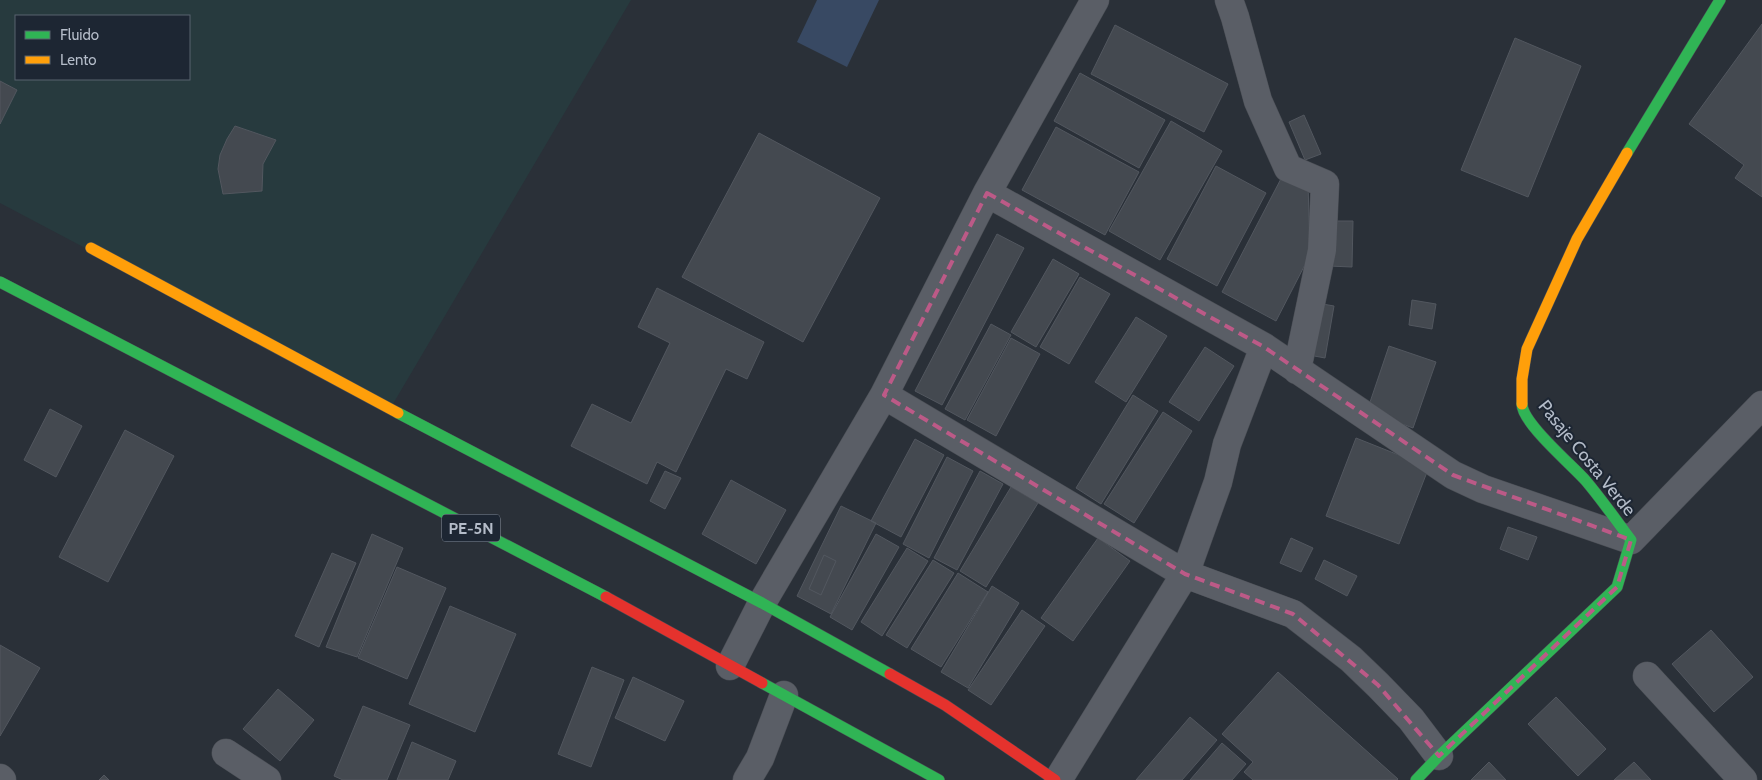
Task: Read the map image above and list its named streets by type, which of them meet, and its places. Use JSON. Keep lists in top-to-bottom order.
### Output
{
  "streets": {
    "main road": ["Pasaje Costa Verde", "PE-5N"]
  },
  "legend": ["Fluido", "Lento"]
}
